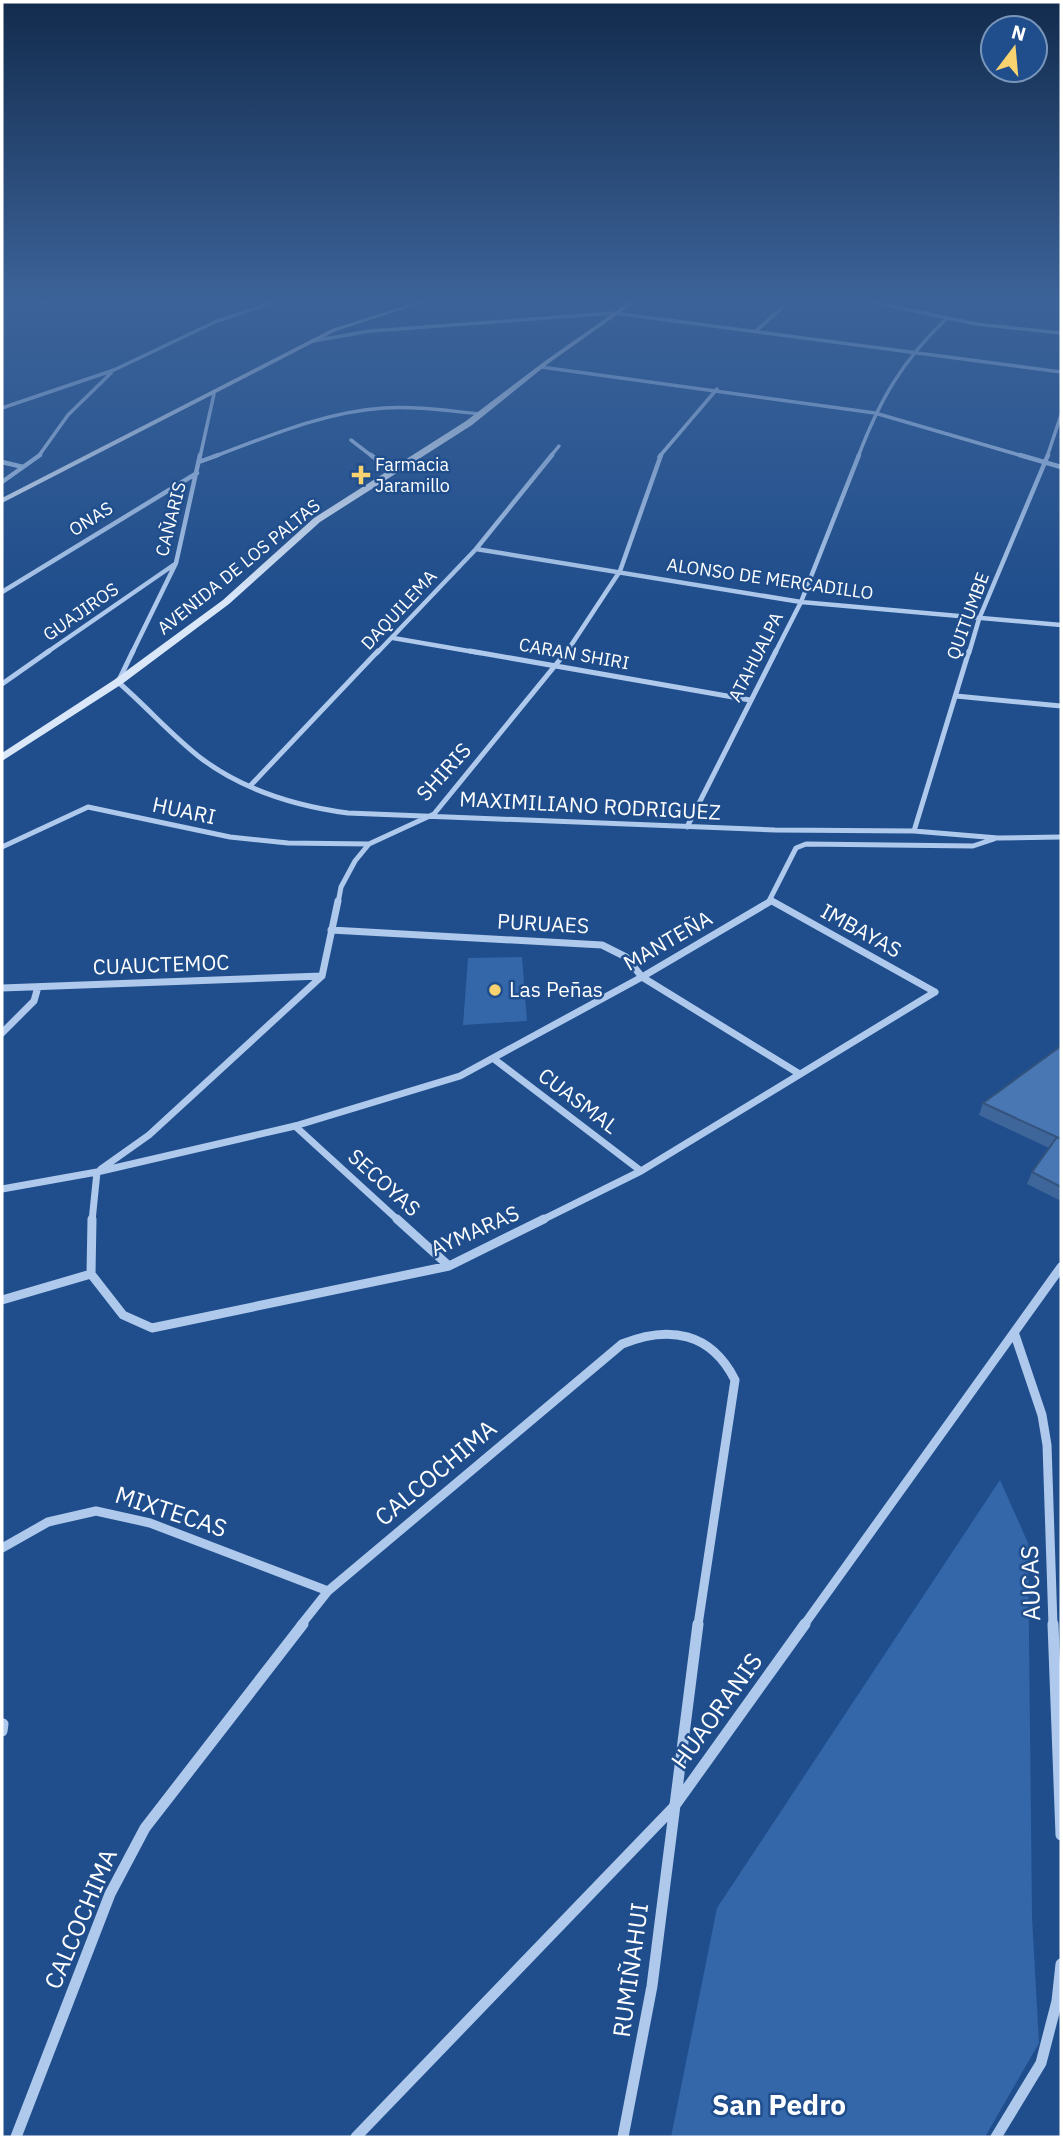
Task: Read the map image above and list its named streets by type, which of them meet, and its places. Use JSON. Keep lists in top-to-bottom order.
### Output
{
  "streets": {
    "main road": ["AVENIDA DE LOS PALTAS"],
    "street": [
      "ONAS",
      "CAÑARIS",
      "ALONSO DE MERCADILLO",
      "DAQUILEMA",
      "GUAJIROS",
      "QUITUMBE",
      "CARAN SHIRI",
      "ATAHUALPA",
      "SHIRIS",
      "MAXIMILIANO RODRIGUEZ",
      "HUARI",
      "PURUAES",
      "IMBAYAS",
      "MANTEÑA",
      "CUAUCTEMOC",
      "CUASMAL",
      "SECOYAS",
      "AYMARAS",
      "CALCOCHIMA",
      "MIXTECAS",
      "AUCAS",
      "HUAORANIS",
      "RUMIÑAHUI"
    ]
  },
  "crossings": [
    ["ONAS", "CAÑARIS"],
    ["CAÑARIS", "AVENIDA DE LOS PALTAS"],
    ["CAÑARIS", "GUAJIROS"],
    ["CAÑARIS", "MAXIMILIANO RODRIGUEZ"],
    ["AVENIDA DE LOS PALTAS", "MAXIMILIANO RODRIGUEZ"],
    ["ALONSO DE MERCADILLO", "DAQUILEMA"],
    ["ALONSO DE MERCADILLO", "QUITUMBE"],
    ["ALONSO DE MERCADILLO", "ATAHUALPA"],
    ["ALONSO DE MERCADILLO", "SHIRIS"],
    ["DAQUILEMA", "CARAN SHIRI"],
    ["DAQUILEMA", "MAXIMILIANO RODRIGUEZ"],
    ["QUITUMBE", "MAXIMILIANO RODRIGUEZ"],
    ["CARAN SHIRI", "ATAHUALPA"],
    ["CARAN SHIRI", "SHIRIS"],
    ["ATAHUALPA", "MAXIMILIANO RODRIGUEZ"],
    ["SHIRIS", "MAXIMILIANO RODRIGUEZ"],
    ["SHIRIS", "HUARI"],
    ["PURUAES", "MANTEÑA"],
    ["PURUAES", "AYMARAS"],
    ["IMBAYAS", "MANTEÑA"],
    ["IMBAYAS", "AYMARAS"],
    ["MANTEÑA", "CUASMAL"],
    ["MANTEÑA", "SECOYAS"],
    ["CUASMAL", "AYMARAS"],
    ["SECOYAS", "AYMARAS"],
    ["CALCOCHIMA", "MIXTECAS"],
    ["CALCOCHIMA", "HUAORANIS"],
    ["CALCOCHIMA", "RUMIÑAHUI"],
    ["AUCAS", "HUAORANIS"],
    ["HUAORANIS", "RUMIÑAHUI"]
  ],
  "districts": ["San Pedro"],
  "places": {
    "health": ["Farmacia Jaramillo"],
    "other": ["Las Peñas"]
  },
  "north": "top"
}
